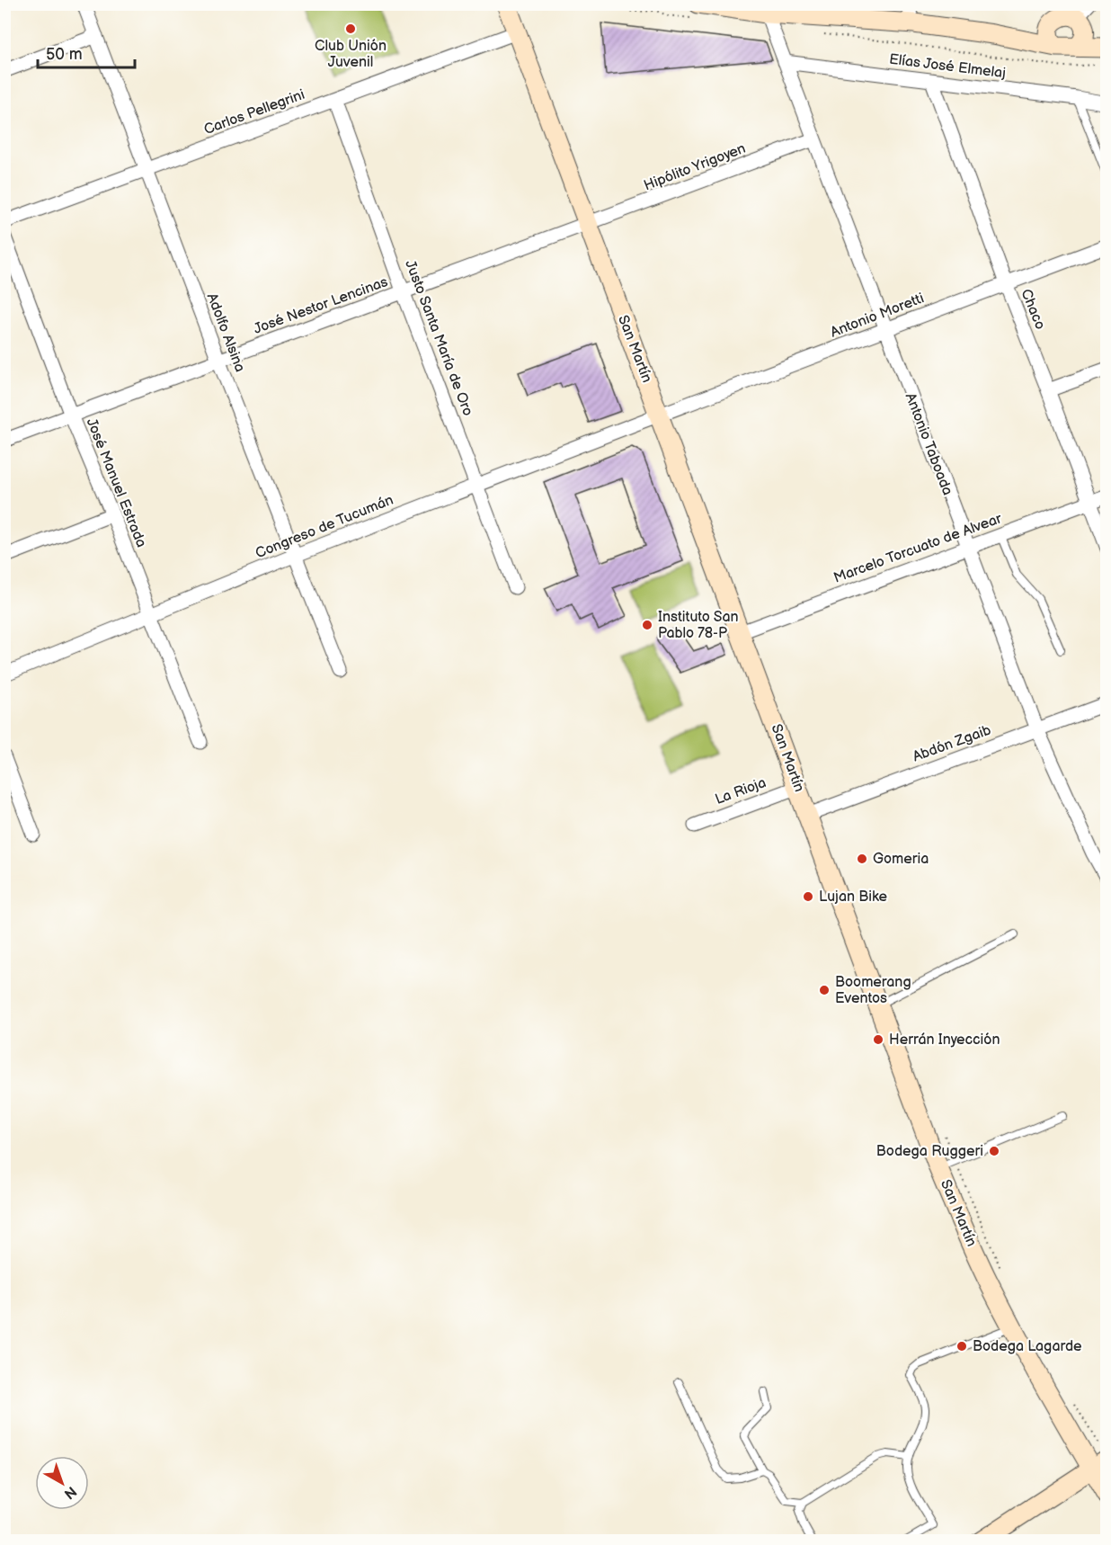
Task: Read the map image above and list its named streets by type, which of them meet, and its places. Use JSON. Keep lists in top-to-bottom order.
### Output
{
  "streets": {
    "main road": ["San Martín"],
    "street": [
      "Elías José Elmelaj",
      "Carlos Pellegrini",
      "Hipólito Yrigoyen",
      "José Nestor Lencinas",
      "Chaco",
      "Antonio Moretti",
      "Adolfo Alsina",
      "Justo Santa María de Oro",
      "Antonio Taboada",
      "José Manuel Estrada",
      "Congreso de Tucumán",
      "Marcelo Torcuato de Alvear",
      "Abdón Zgaib",
      "La Rioja"
    ]
  },
  "crossings": [
    ["Elías José Elmelaj", "Chaco"],
    ["Elías José Elmelaj", "Antonio Taboada"],
    ["Carlos Pellegrini", "Adolfo Alsina"],
    ["Carlos Pellegrini", "Justo Santa María de Oro"],
    ["Carlos Pellegrini", "San Martín"],
    ["Hipólito Yrigoyen", "José Nestor Lencinas"],
    ["Hipólito Yrigoyen", "San Martín"],
    ["Hipólito Yrigoyen", "Antonio Taboada"],
    ["José Nestor Lencinas", "Adolfo Alsina"],
    ["José Nestor Lencinas", "Justo Santa María de Oro"],
    ["José Nestor Lencinas", "San Martín"],
    ["José Nestor Lencinas", "José Manuel Estrada"],
    ["Chaco", "Antonio Moretti"],
    ["Chaco", "Marcelo Torcuato de Alvear"],
    ["Antonio Moretti", "San Martín"],
    ["Antonio Moretti", "Antonio Taboada"],
    ["Antonio Moretti", "Congreso de Tucumán"],
    ["Adolfo Alsina", "Congreso de Tucumán"],
    ["Justo Santa María de Oro", "Congreso de Tucumán"],
    ["San Martín", "Congreso de Tucumán"],
    ["San Martín", "Marcelo Torcuato de Alvear"],
    ["San Martín", "Abdón Zgaib"],
    ["San Martín", "La Rioja"],
    ["Antonio Taboada", "Marcelo Torcuato de Alvear"],
    ["Antonio Taboada", "Abdón Zgaib"],
    ["José Manuel Estrada", "Congreso de Tucumán"]
  ],
  "places": [
    "Club Unión Juvenil",
    "Instituto San Pablo 78-P",
    "Gomeria",
    "Lujan Bike",
    "Boomerang Eventos",
    "Herrán Inyección",
    "Bodega Ruggeri",
    "Bodega Lagarde"
  ],
  "scale_bar": "50 m",
  "north": "bottom right"
}
